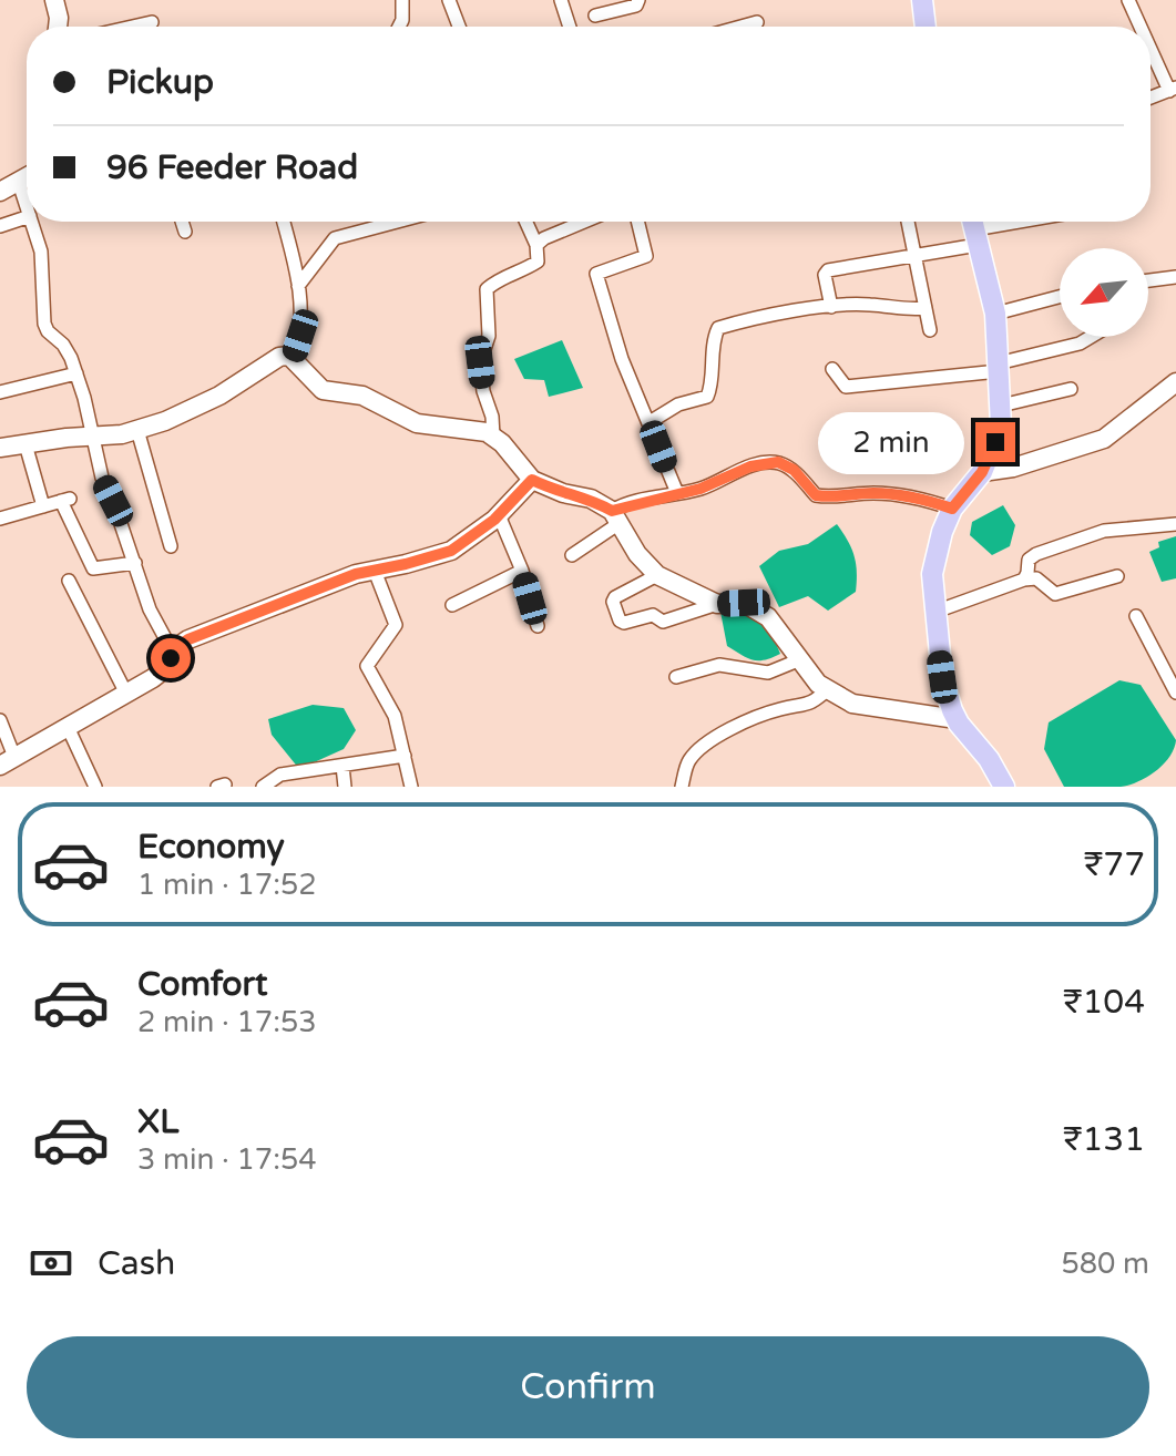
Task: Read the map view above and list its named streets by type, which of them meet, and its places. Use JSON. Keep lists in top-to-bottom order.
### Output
{
  "north": "bottom left",
  "page": {
    "banner": ["Pickup", "96 Feeder Road"],
    "bubble": "2 min",
    "list": [
      {
        "name": "Economy",
        "note": "1 min · 17:52",
        "value": "₹77"
      },
      {
        "name": "Comfort",
        "note": "2 min · 17:53",
        "value": "₹104"
      },
      {
        "name": "XL",
        "note": "3 min · 17:54",
        "value": "₹131"
      }
    ],
    "pay": ["Cash", "580 m"],
    "buttons": "Confirm"
  }
}
